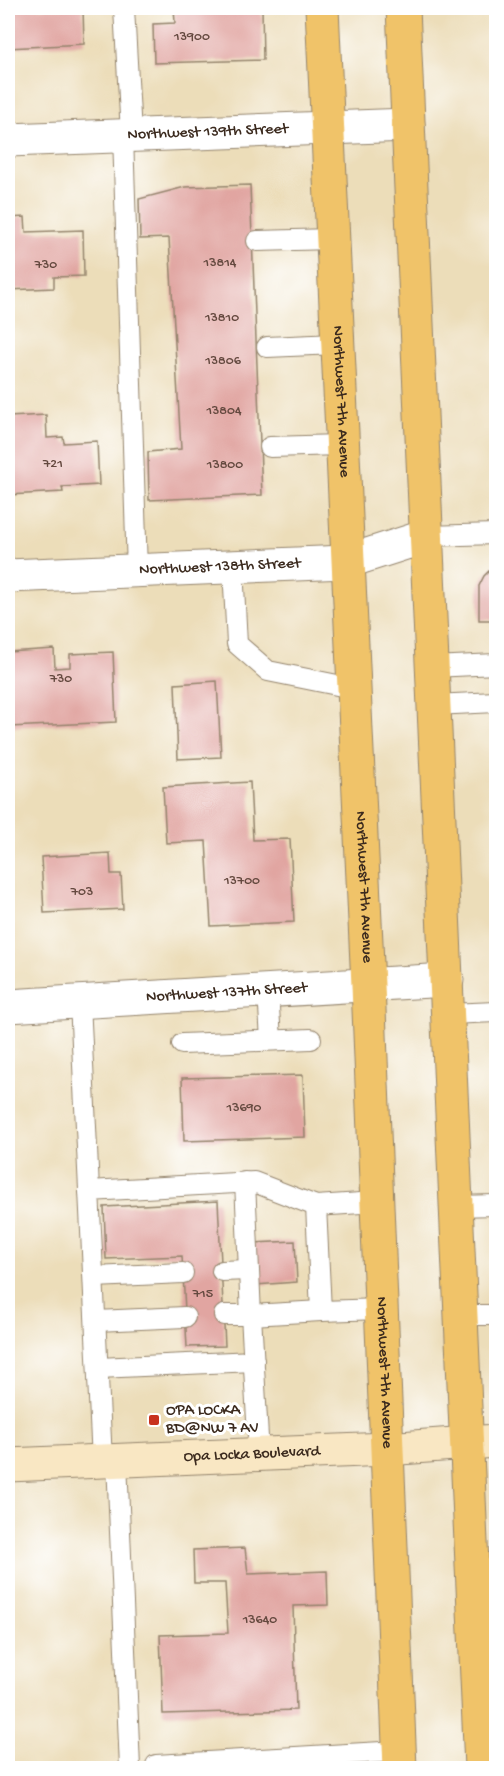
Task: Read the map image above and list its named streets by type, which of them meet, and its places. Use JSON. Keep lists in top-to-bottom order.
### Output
{
  "streets": {
    "main road": ["Northwest 7th Avenue", "Opa Locka Boulevard"],
    "street": ["Northwest 139th Street", "Northwest 138th Street", "Northwest 137th Street"]
  },
  "crossings": [
    ["Northwest 139th Street", "Northwest 7th Avenue"],
    ["Northwest 7th Avenue", "Northwest 138th Street"],
    ["Northwest 7th Avenue", "Northwest 137th Street"],
    ["Northwest 7th Avenue", "Opa Locka Boulevard"]
  ],
  "places": {
    "transit": ["OPA LOCKA BD@NW 7 AV"]
  },
  "house_numbers": [
    "13900",
    "13814",
    "730",
    "13810",
    "13806",
    "13804",
    "721",
    "13800",
    "730",
    "13700",
    "703",
    "13690",
    "715",
    "13640"
  ]
}
